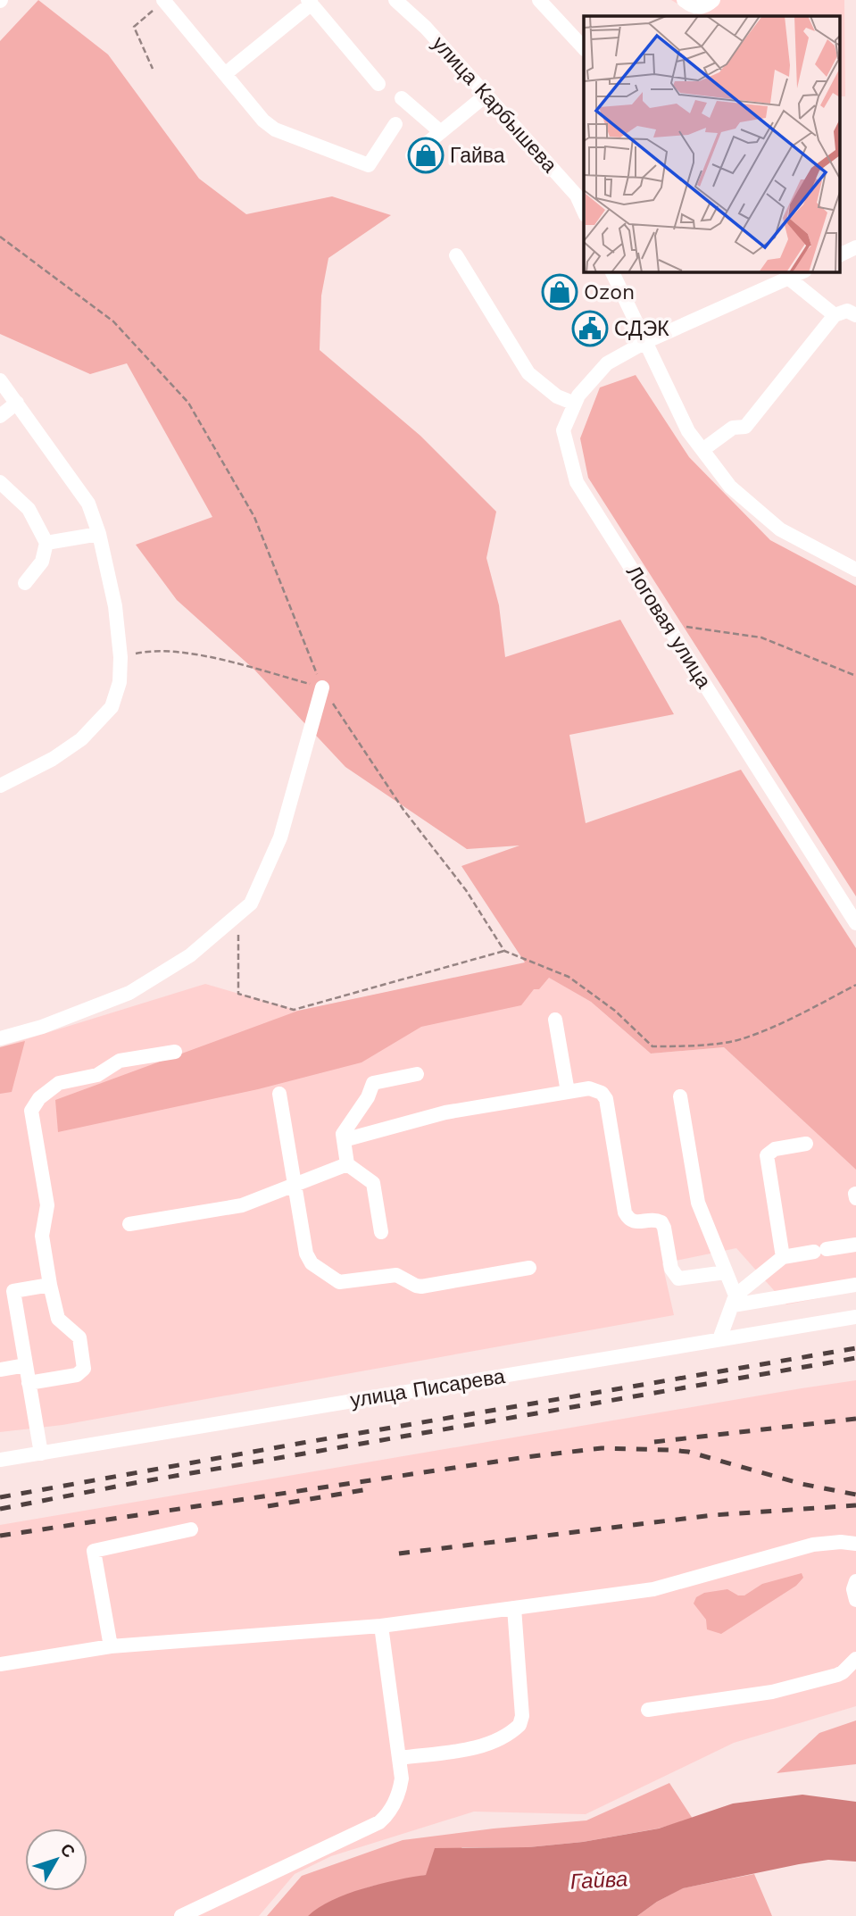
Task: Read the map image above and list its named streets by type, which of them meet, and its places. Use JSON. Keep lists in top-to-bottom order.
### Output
{
  "streets": {
    "street": ["улица Карбышева", "Логовая улица", "улица Писарева"]
  },
  "water": ["Гайва"],
  "places": {
    "shop": ["Гайва", "Ozon"],
    "public building": ["СДЭК"]
  },
  "north": "top right"
}
